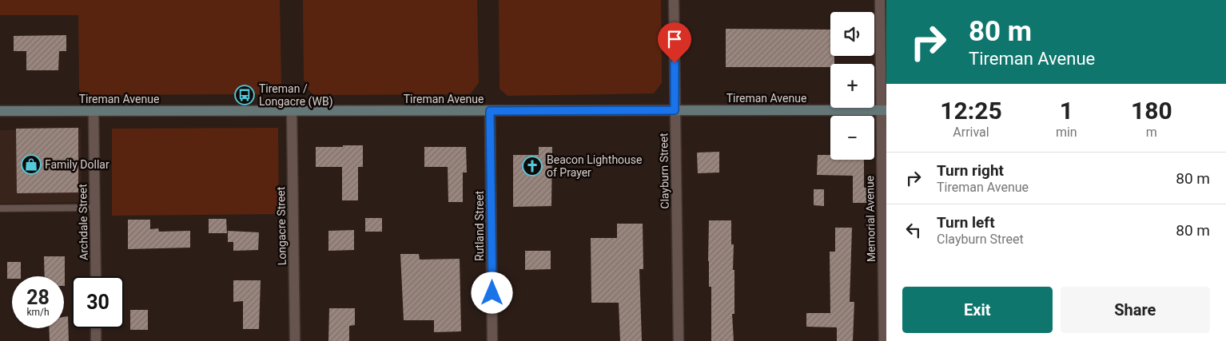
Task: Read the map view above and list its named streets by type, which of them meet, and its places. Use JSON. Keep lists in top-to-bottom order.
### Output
{
  "streets": {
    "street": [
      "Tireman Avenue",
      "Clayburn Street",
      "Memorial Avenue",
      "Archdale Street",
      "Longacre Street",
      "Rutland Street"
    ]
  },
  "crossings": [
    ["Tireman Avenue", "Clayburn Street"],
    ["Tireman Avenue", "Memorial Avenue"],
    ["Tireman Avenue", "Archdale Street"],
    ["Tireman Avenue", "Longacre Street"],
    ["Tireman Avenue", "Rutland Street"]
  ],
  "places": {
    "bus stop": ["Tireman / Longacre (WB)"],
    "shop": ["Family Dollar"],
    "church": ["Beacon Lighthouse of Prayer"]
  },
  "page": {
    "turn": ["80 m", "Tireman Avenue"],
    "map_buttons": ["+", "−"],
    "eta": [
      "12:25",
      "Arrival",
      "1",
      "min",
      "180",
      "m"
    ],
    "list": [
      {
        "name": "Turn right",
        "note": "Tireman Avenue",
        "value": "80 m"
      },
      {
        "name": "Turn left",
        "note": "Clayburn Street",
        "value": "80 m"
      }
    ],
    "speed": "28 km/h",
    "limit": "30",
    "buttons": ["Exit", "Share"]
  }
}
